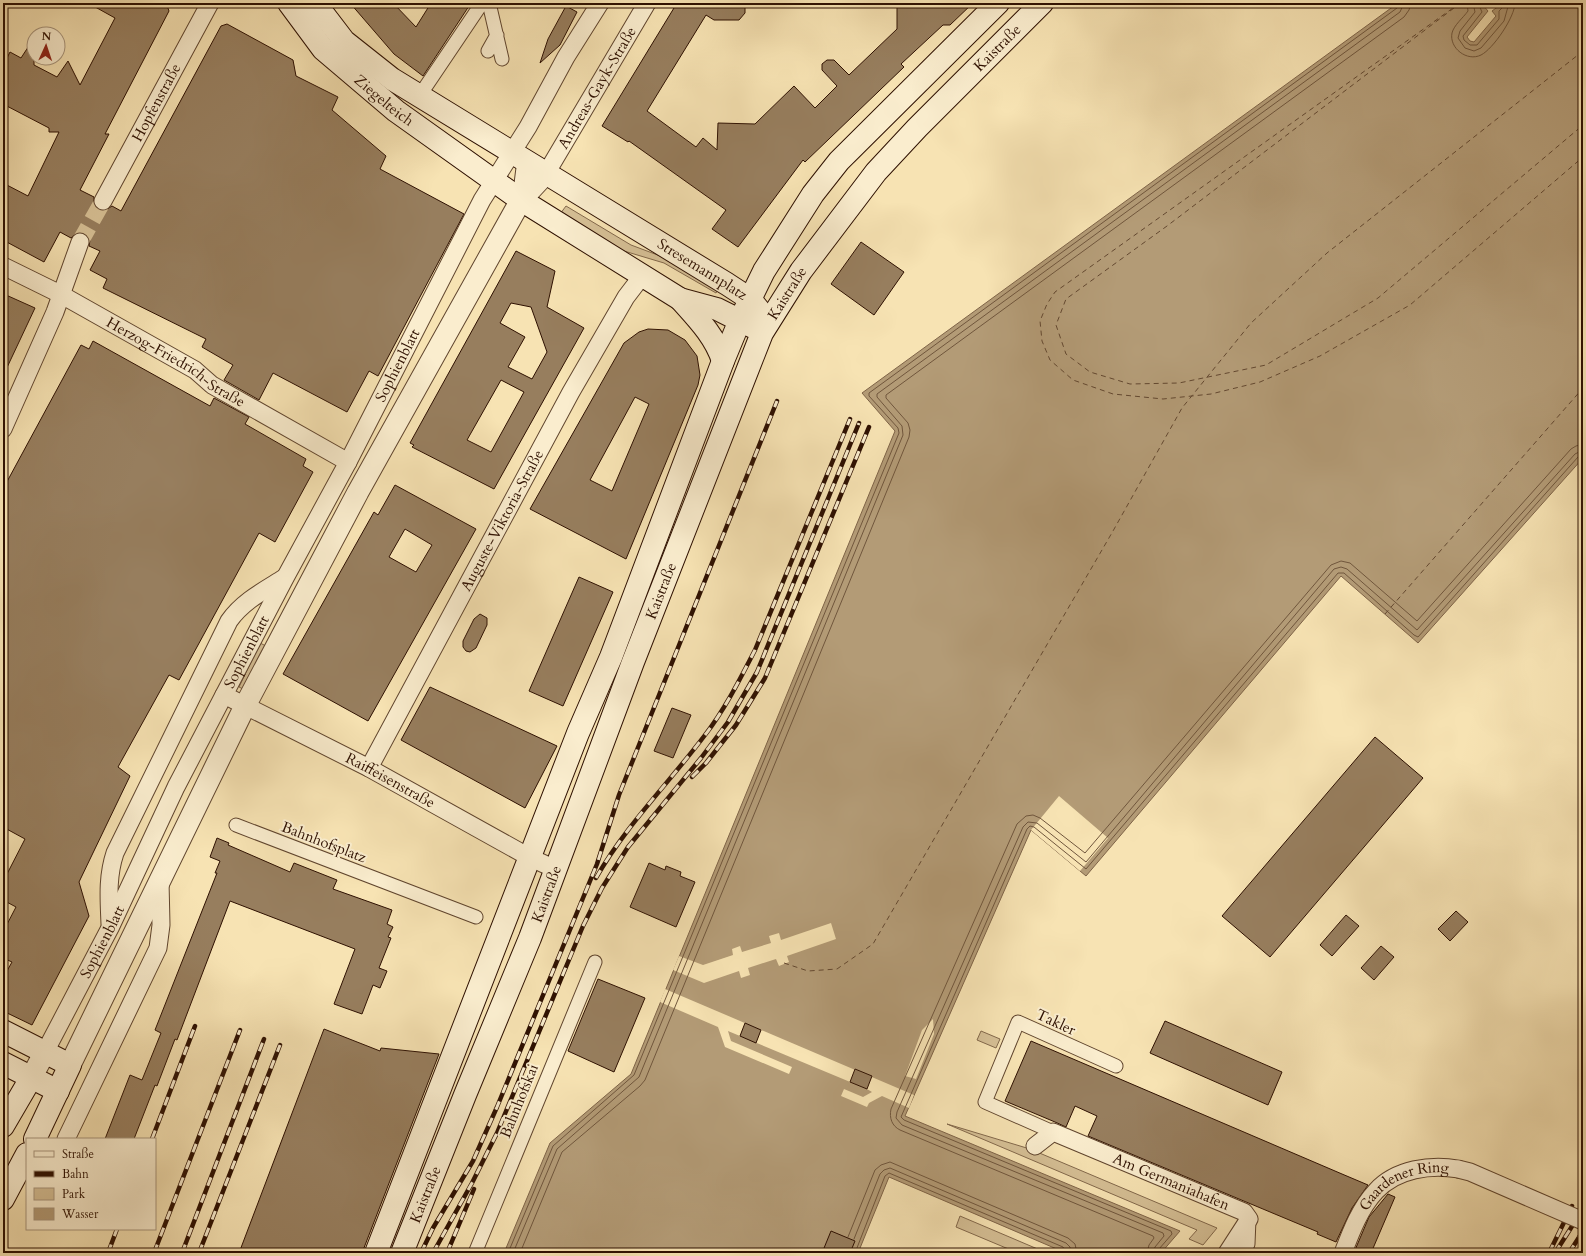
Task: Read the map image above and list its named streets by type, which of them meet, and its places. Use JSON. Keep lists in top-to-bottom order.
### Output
{
  "streets": {
    "main road": [
      "Kaistraße",
      "Ziegelteich",
      "Stresemannplatz",
      "Sophienblatt"
    ],
    "street": [
      "Andreas-Gayk-Straße",
      "Hopfenstraße",
      "Herzog-Friedrich-Straße",
      "Auguste-Viktoria-Straße",
      "Raiffeisenstraße",
      "Bahnhofsplatz",
      "Takler",
      "Bahnhofskai",
      "Am Germaniahafen",
      "Gaardener Ring"
    ]
  },
  "crossings": [
    ["Kaistraße", "Stresemannplatz"],
    ["Kaistraße", "Raiffeisenstraße"],
    ["Andreas-Gayk-Straße", "Ziegelteich"],
    ["Andreas-Gayk-Straße", "Stresemannplatz"],
    ["Andreas-Gayk-Straße", "Sophienblatt"],
    ["Ziegelteich", "Stresemannplatz"],
    ["Ziegelteich", "Sophienblatt"],
    ["Stresemannplatz", "Sophienblatt"],
    ["Stresemannplatz", "Auguste-Viktoria-Straße"],
    ["Herzog-Friedrich-Straße", "Sophienblatt"],
    ["Sophienblatt", "Raiffeisenstraße"],
    ["Auguste-Viktoria-Straße", "Raiffeisenstraße"],
    ["Takler", "Am Germaniahafen"]
  ],
  "legend": [
    "Straße",
    "Bahn",
    "Park",
    "Wasser"
  ],
  "north": "top"
}
